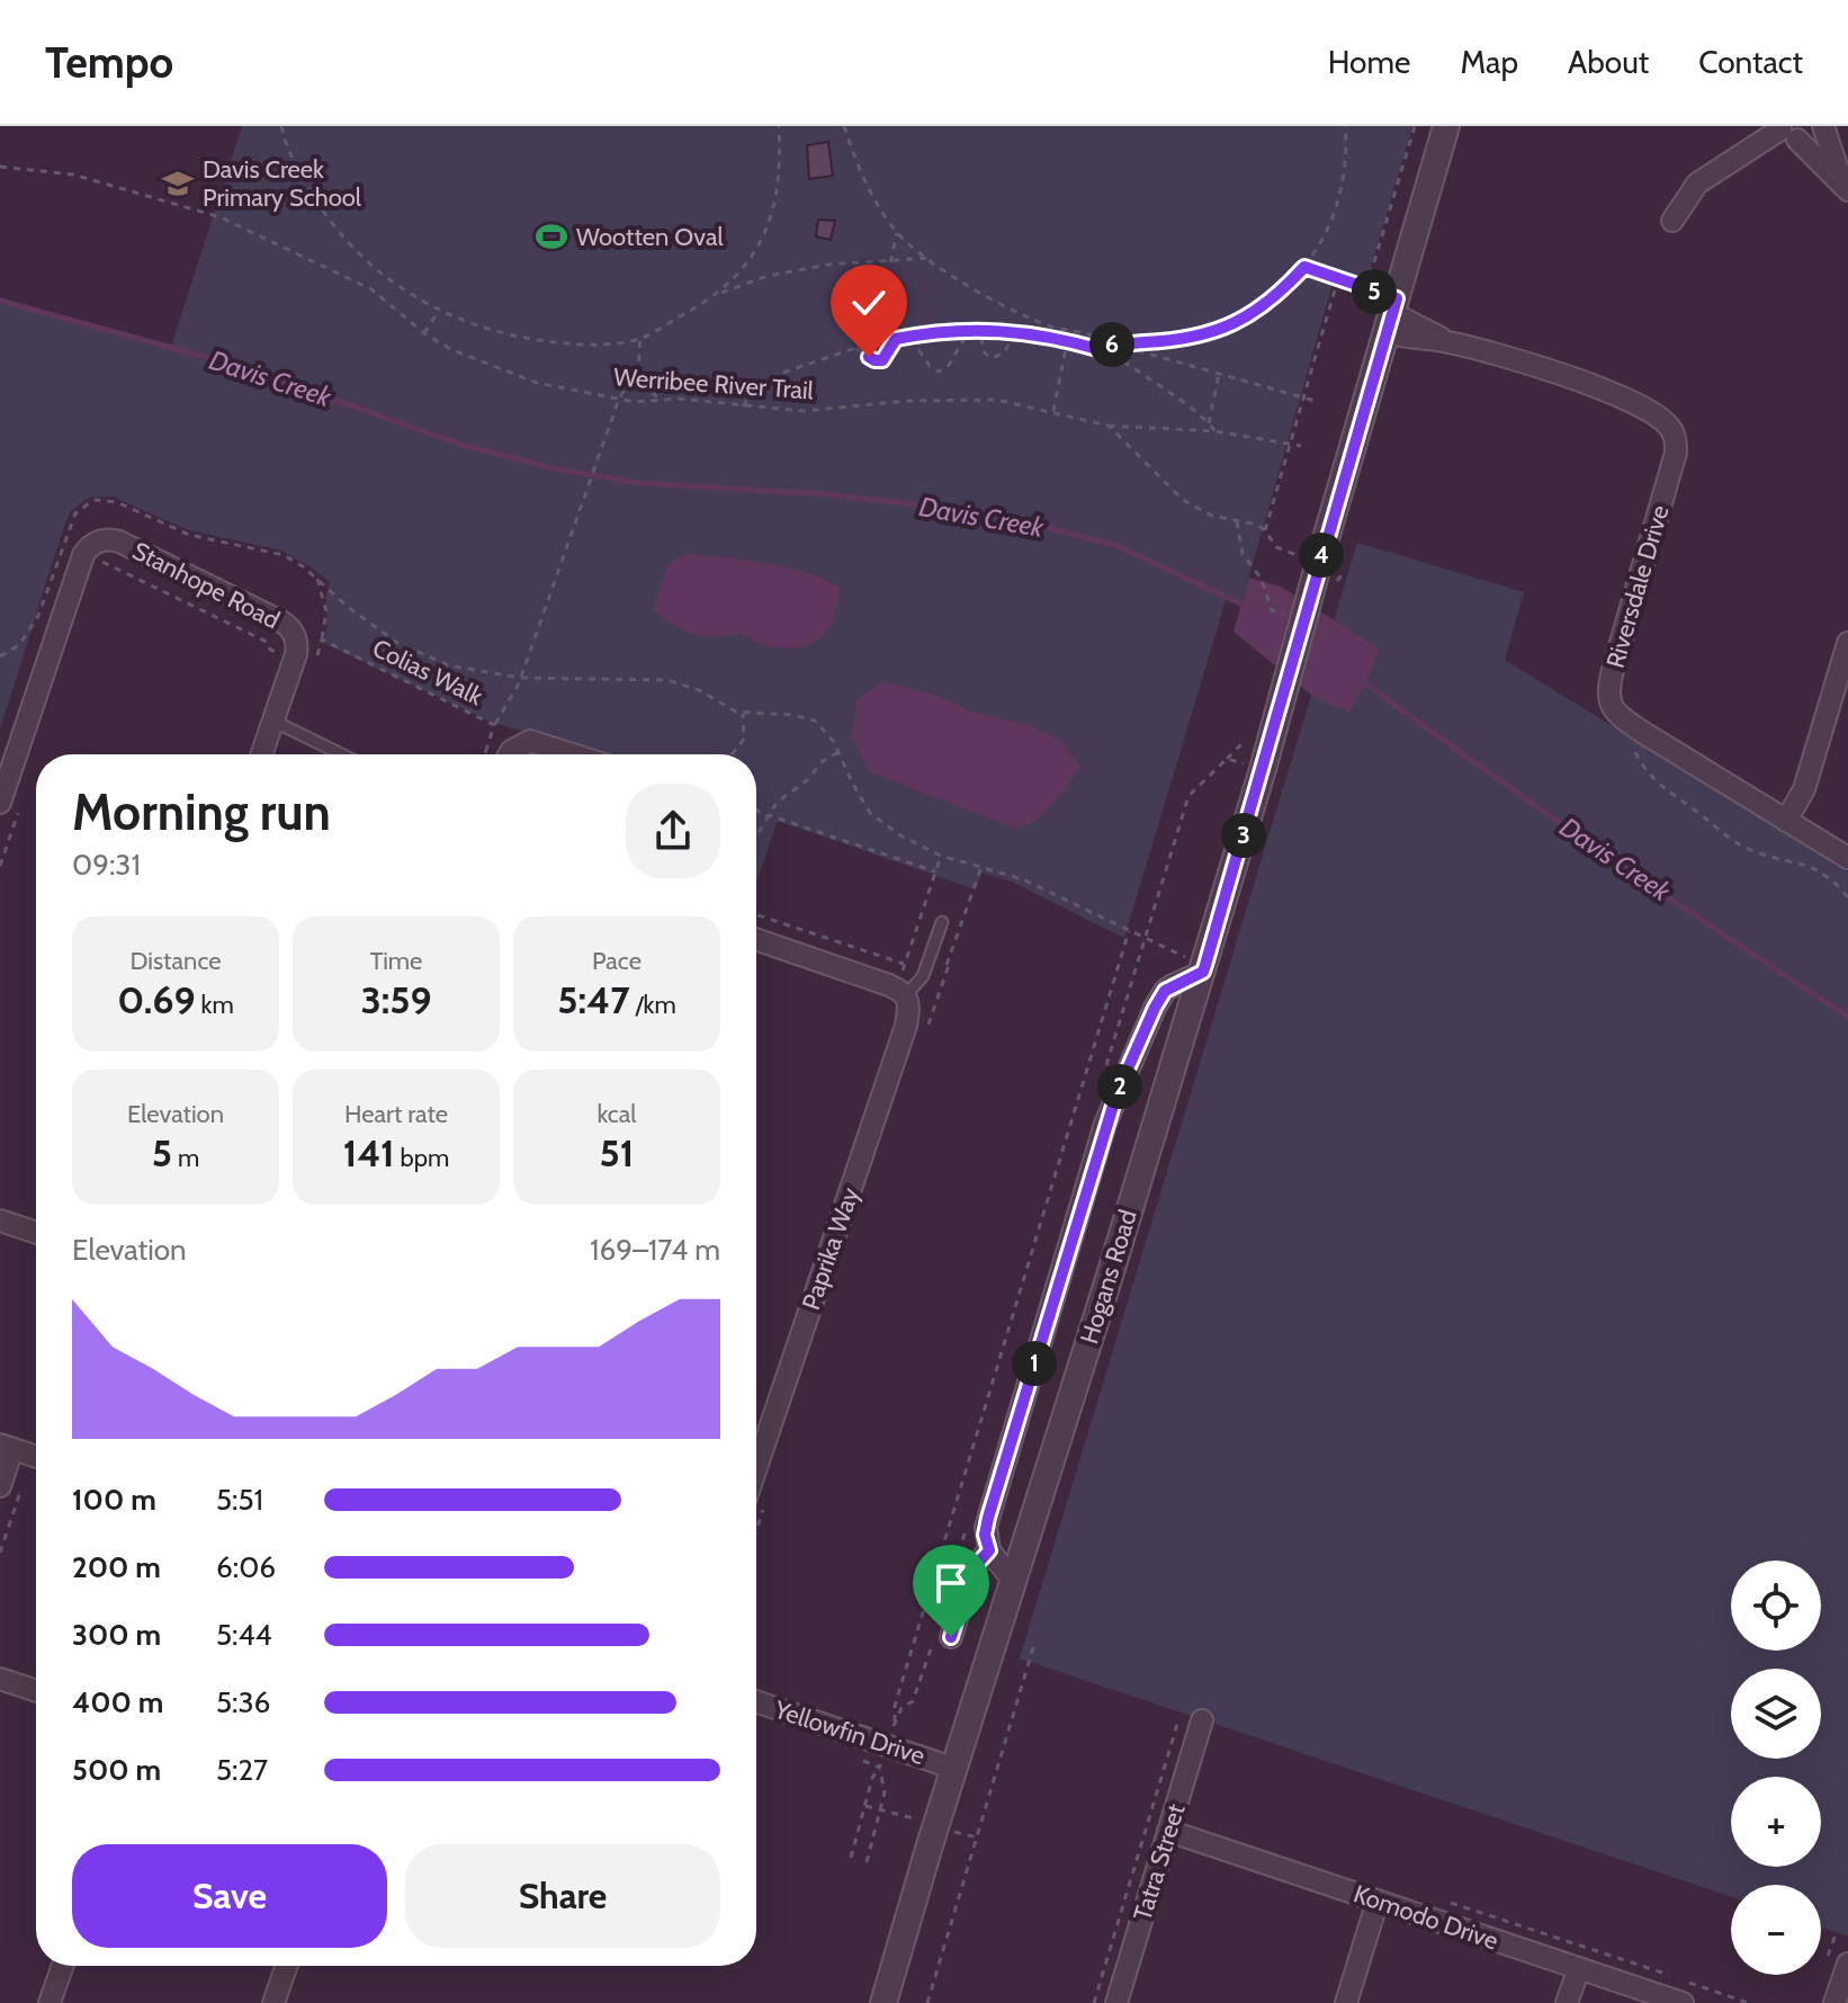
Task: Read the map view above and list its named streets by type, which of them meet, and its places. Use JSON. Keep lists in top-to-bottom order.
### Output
{
  "streets": {
    "street": [
      "Stanhope Road",
      "Riversdale Drive",
      "Paprika Way",
      "Hogans Road",
      "Yellowfin Drive",
      "Tatra Street",
      "Komodo Drive"
    ],
    "path": ["Werribee River Trail", "Colias Walk"]
  },
  "crossings": [
    ["Riversdale Drive", "Hogans Road"],
    ["Hogans Road", "Yellowfin Drive"],
    ["Tatra Street", "Komodo Drive"]
  ],
  "water": ["Davis Creek"],
  "places": {
    "school or university": ["Davis Creek Primary School"],
    "sports": ["Wootten Oval"]
  },
  "page": {
    "header": "Tempo",
    "nav": [
      "Home",
      "Map",
      "About",
      "Contact"
    ],
    "pins": [
      "5",
      "6",
      "4",
      "3",
      "2",
      "1"
    ],
    "heading": ["Morning run", "09:31"],
    "stats": [
      ["Distance", "0.69 km"],
      ["Time", "3:59"],
      ["Pace", "5:47 /km"],
      ["Elevation", "5 m"],
      ["Heart rate", "141 bpm"],
      ["kcal", "51"]
    ],
    "chart": ["Elevation", "169–174 m"],
    "list": [
      {
        "name": "100 m",
        "note": "5:51"
      },
      {
        "name": "200 m",
        "note": "6:06"
      },
      {
        "name": "300 m",
        "note": "5:44"
      },
      {
        "name": "400 m",
        "note": "5:36"
      },
      {
        "name": "500 m",
        "note": "5:27"
      }
    ],
    "map_buttons": ["+", "−"],
    "buttons": ["Save", "Share"]
  }
}
